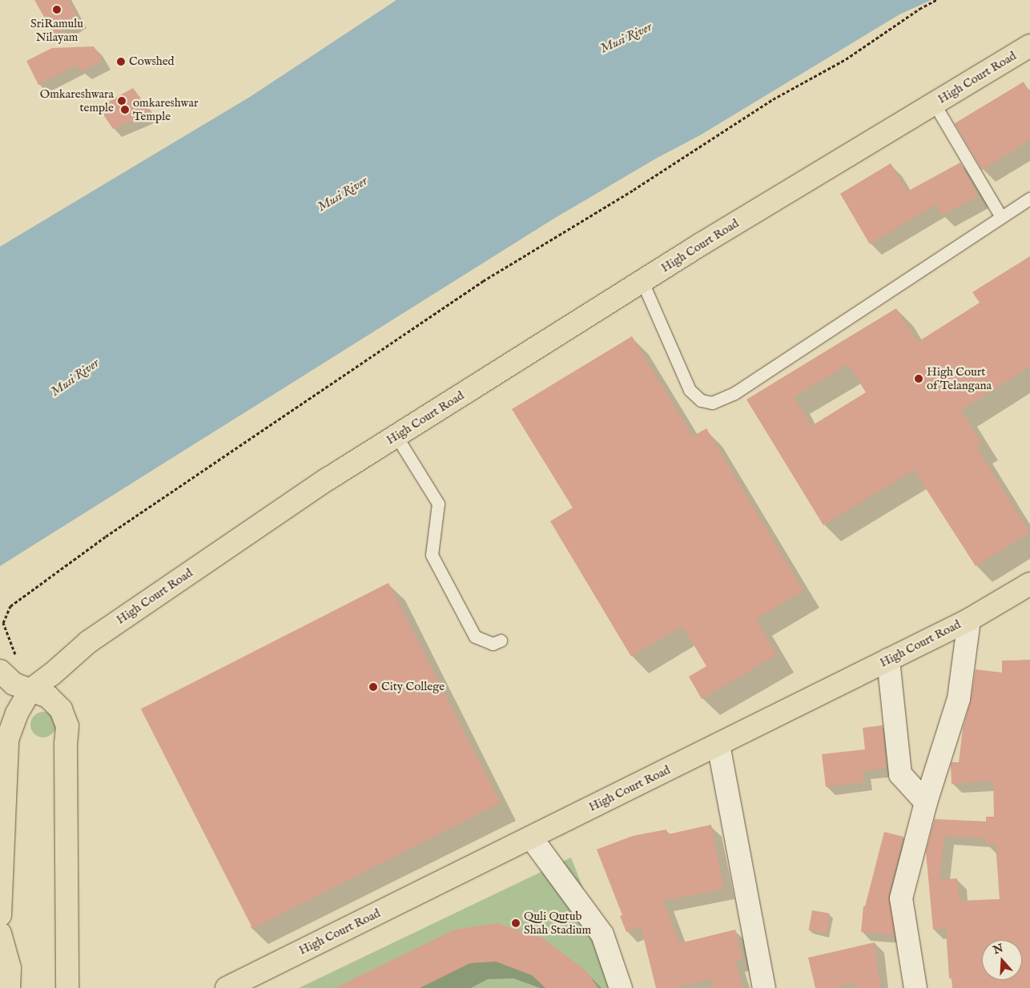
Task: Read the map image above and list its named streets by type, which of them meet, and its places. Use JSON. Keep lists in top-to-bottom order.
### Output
{
  "streets": {
    "main road": ["High Court Road"]
  },
  "water": ["Musi River"],
  "places": [
    "SriRamulu Nilayam",
    "Cowshed",
    "Omkareshwara temple",
    "omkareshwar Temple",
    "High Court of Telangana",
    "City College",
    "Quli Qutub Shah Stadium"
  ],
  "north": "top"
}
